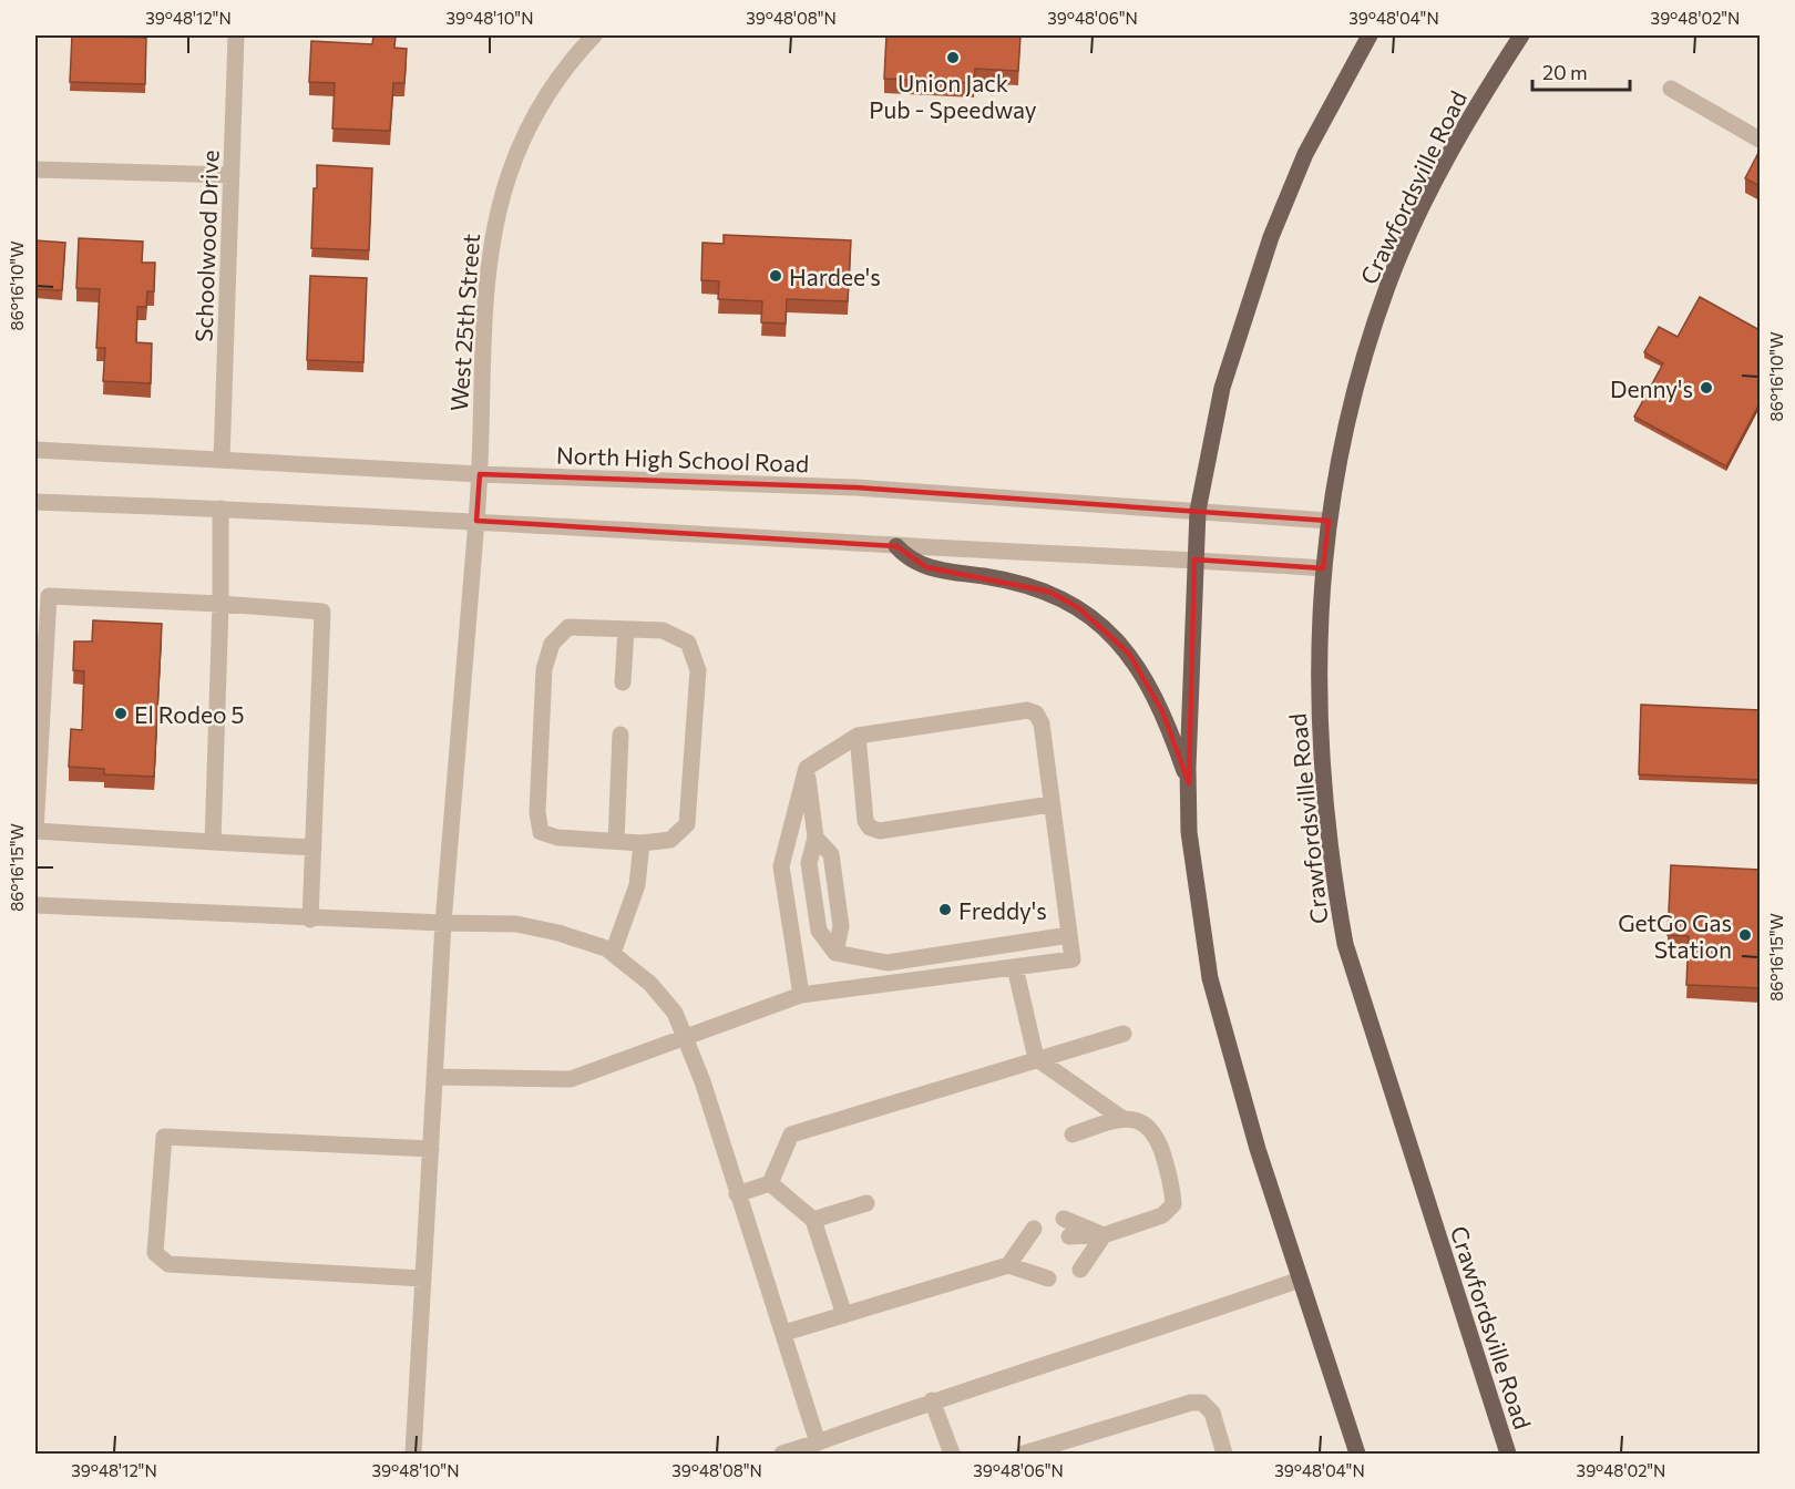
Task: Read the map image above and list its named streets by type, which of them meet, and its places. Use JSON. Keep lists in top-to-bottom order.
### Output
{
  "streets": {
    "main road": ["Crawfordsville Road"],
    "street": ["Schoolwood Drive", "West 25th Street", "North High School Road"]
  },
  "crossings": [
    ["Crawfordsville Road", "North High School Road"],
    ["Schoolwood Drive", "North High School Road"],
    ["West 25th Street", "North High School Road"]
  ],
  "places": [
    "Union Jack Pub - Speedway",
    "Hardee's",
    "Denny's",
    "El Rodeo 5",
    "Freddy's",
    "GetGo Gas Station"
  ],
  "scale_bar": "20 m",
  "coordinates": [
    "39°48'12\"N",
    "39°48'10\"N",
    "39°48'08\"N",
    "39°48'06\"N",
    "39°48'04\"N",
    "39°48'02\"N",
    "86°16'10\"W",
    "86°16'15\"W"
  ]
}
